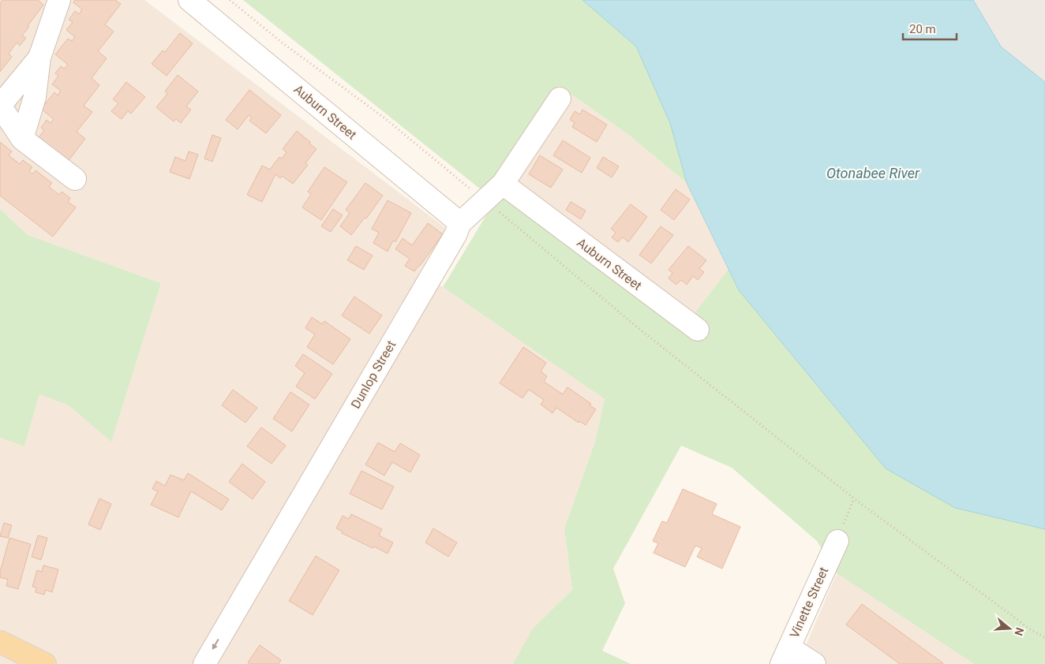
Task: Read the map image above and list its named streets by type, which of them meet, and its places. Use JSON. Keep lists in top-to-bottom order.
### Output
{
  "streets": {
    "street": ["Auburn Street", "Dunlop Street", "Vinette Street"]
  },
  "crossings": [
    ["Auburn Street", "Dunlop Street"]
  ],
  "one_way": ["Dunlop Street"],
  "water": ["Otonabee River"],
  "scale_bar": "20 m",
  "north": "right"
}
